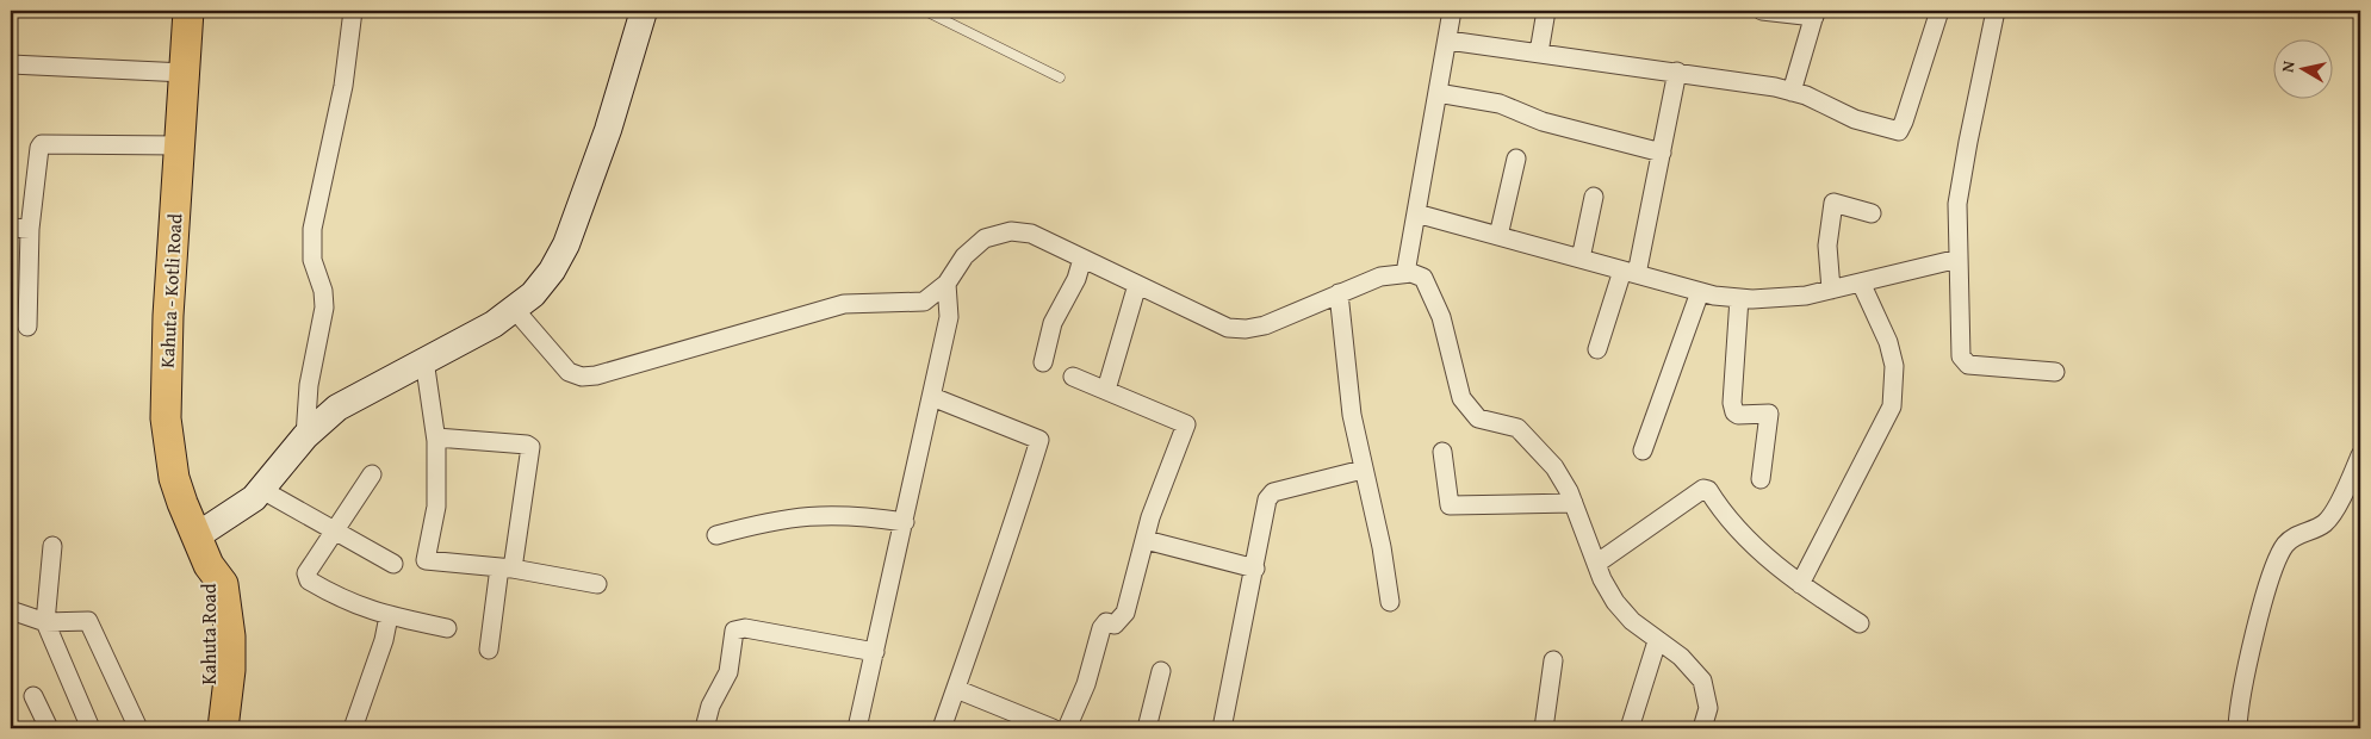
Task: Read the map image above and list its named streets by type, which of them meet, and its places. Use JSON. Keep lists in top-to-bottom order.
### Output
{
  "streets": {
    "main road": ["Kahuta - Kotli Road", "Kahuta Road"]
  },
  "crossings": [
    ["Kahuta - Kotli Road", "Kahuta Road"]
  ],
  "north": "left"
}
